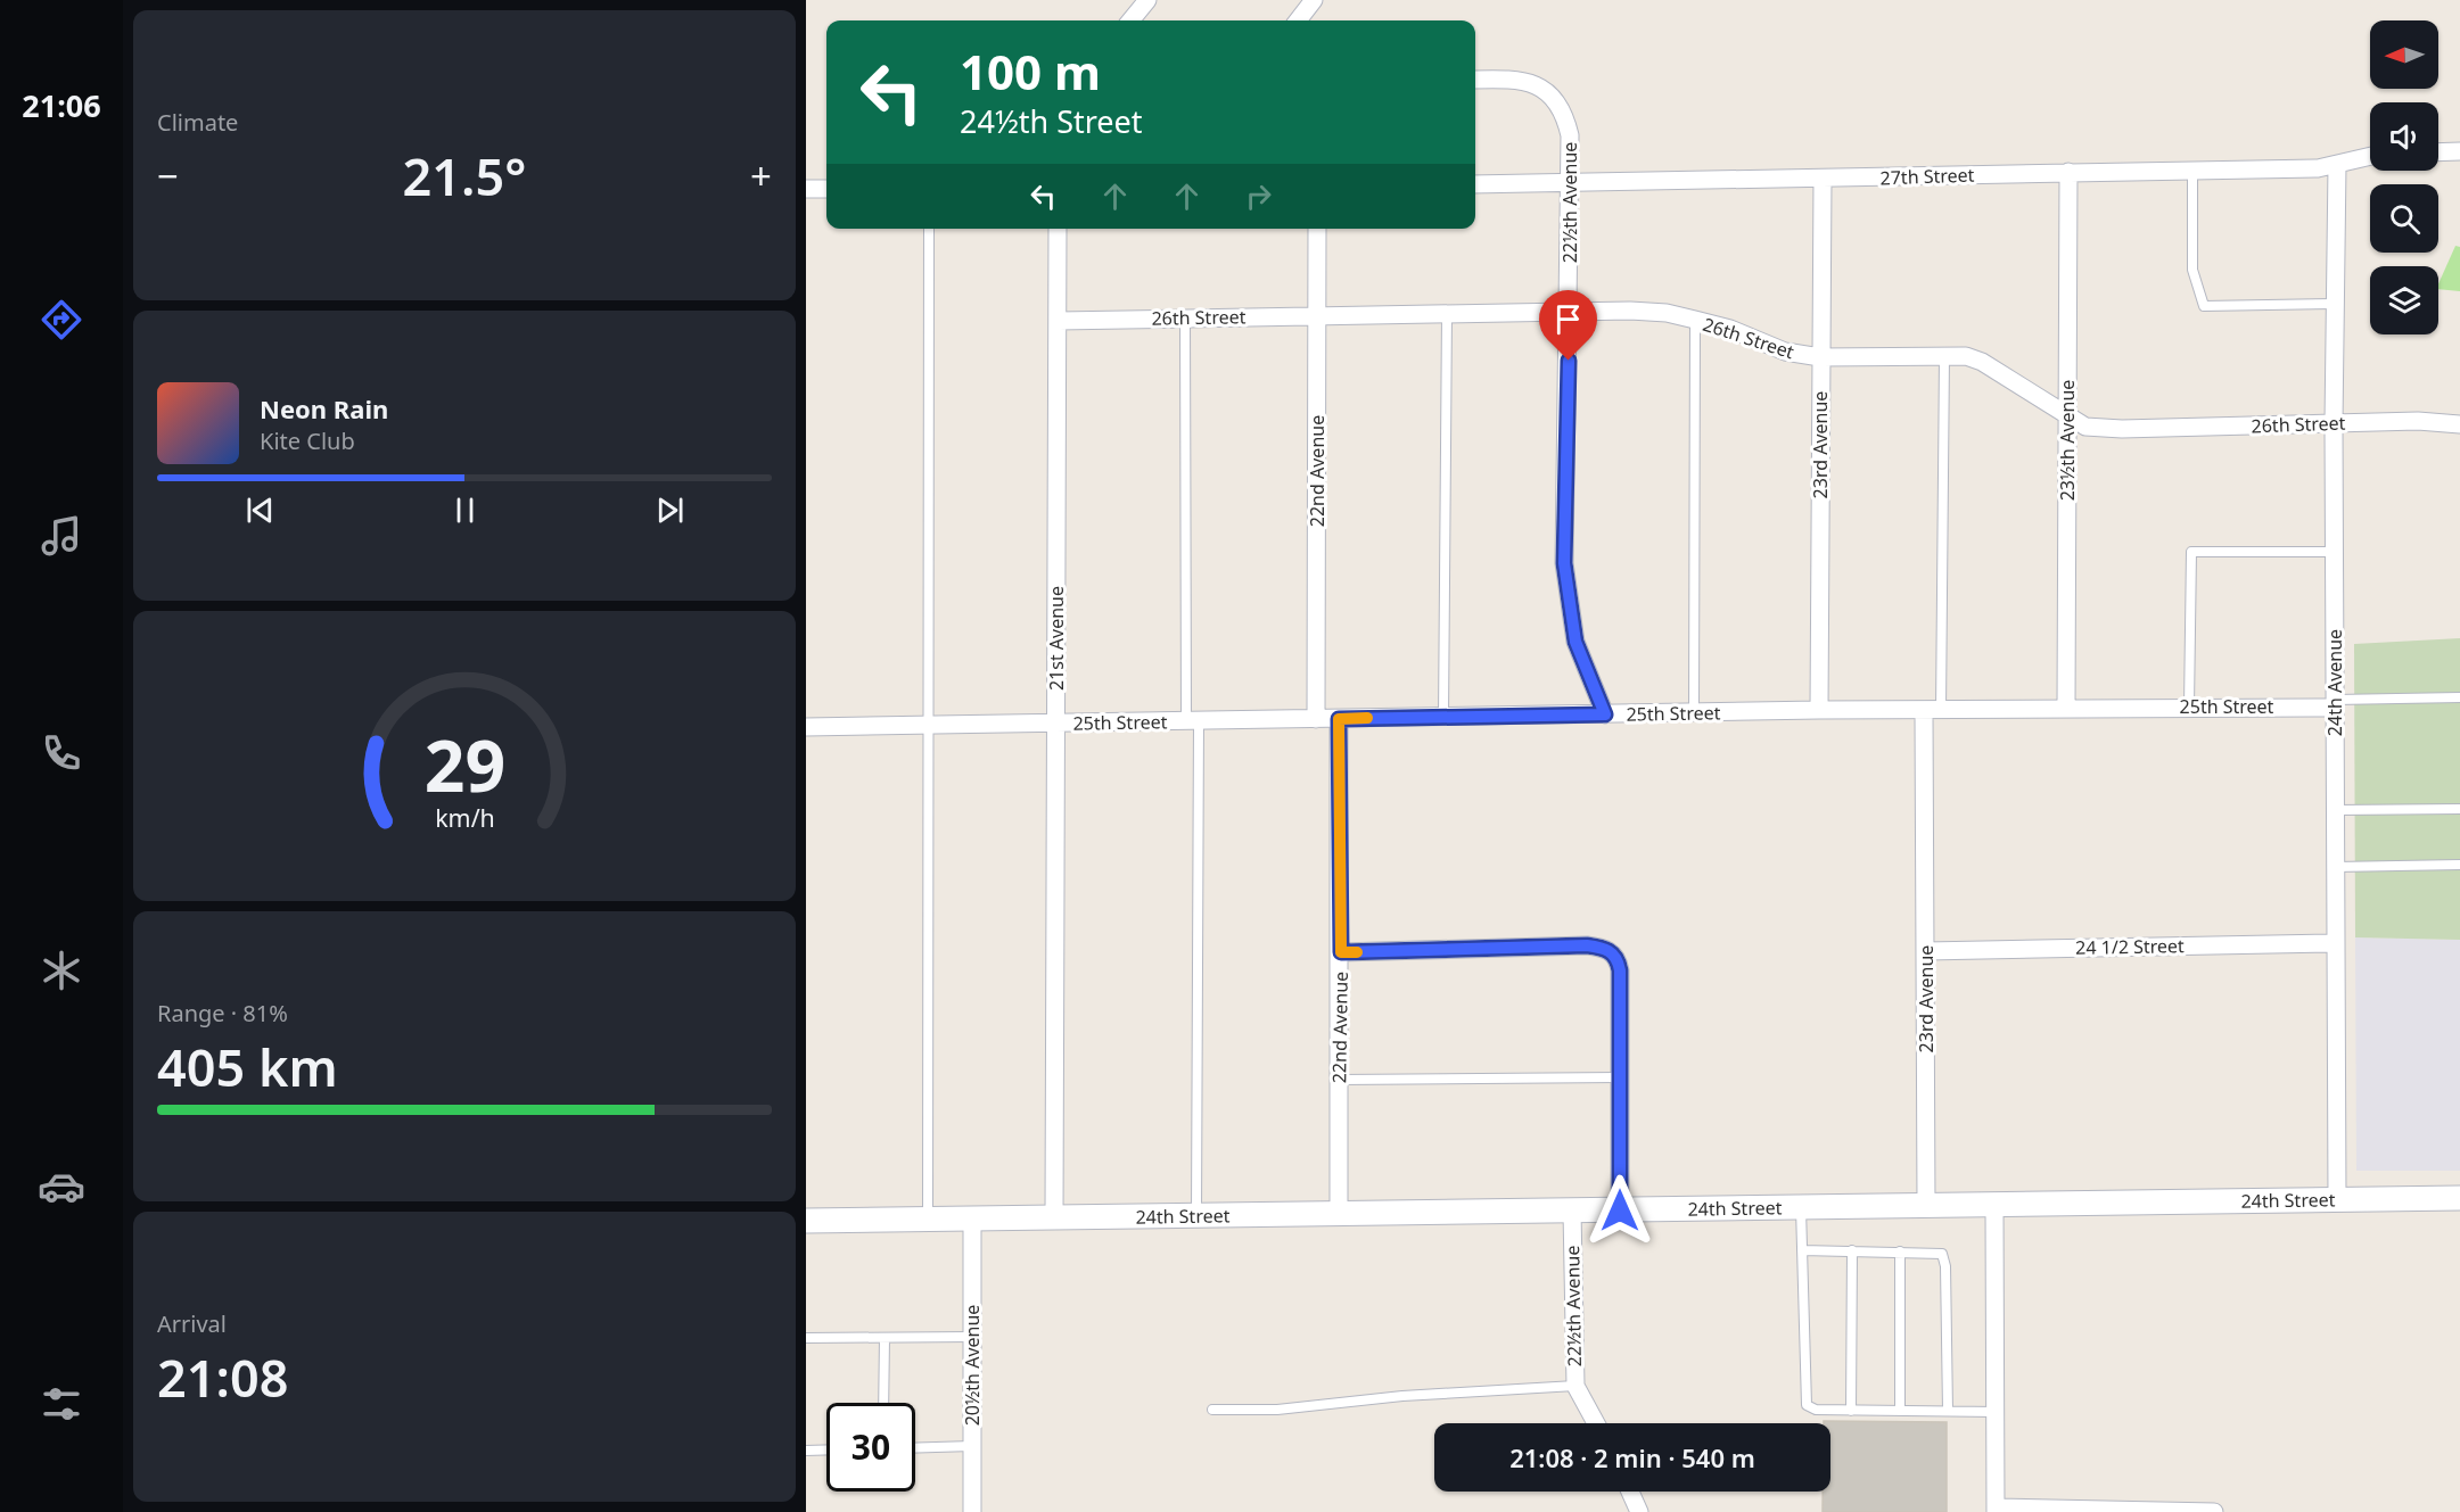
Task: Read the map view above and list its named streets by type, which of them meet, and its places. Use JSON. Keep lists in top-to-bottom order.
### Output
{
  "streets": {
    "street": [
      "27th Street",
      "22½th Avenue",
      "26th Street",
      "23½th Avenue",
      "23rd Avenue",
      "22nd Avenue",
      "21st Avenue",
      "24th Avenue",
      "25th Street",
      "24 1/2 Street",
      "24th Street",
      "20½th Avenue"
    ]
  },
  "crossings": [
    ["27th Street", "22½th Avenue"],
    ["27th Street", "23½th Avenue"],
    ["27th Street", "23rd Avenue"],
    ["27th Street", "24th Avenue"],
    ["22½th Avenue", "26th Street"],
    ["22½th Avenue", "25th Street"],
    ["22½th Avenue", "24th Street"],
    ["26th Street", "23½th Avenue"],
    ["26th Street", "23rd Avenue"],
    ["26th Street", "22nd Avenue"],
    ["26th Street", "21st Avenue"],
    ["26th Street", "24th Avenue"],
    ["23½th Avenue", "25th Street"],
    ["23rd Avenue", "25th Street"],
    ["23rd Avenue", "24 1/2 Street"],
    ["23rd Avenue", "24th Street"],
    ["22nd Avenue", "25th Street"],
    ["22nd Avenue", "24th Street"],
    ["21st Avenue", "25th Street"],
    ["21st Avenue", "24th Street"],
    ["24th Avenue", "25th Street"],
    ["24th Avenue", "24 1/2 Street"],
    ["24th Avenue", "24th Street"],
    ["24th Street", "20½th Avenue"]
  ],
  "north": "left",
  "page": {
    "tabs": "21:06",
    "tile": [
      "Climate",
      ["Range · 81%", "405 km"],
      ["Arrival", "21:08"]
    ],
    "turn": ["100 m", "24½th Street"],
    "heat": ["−", "21.5°", "+"],
    "song": ["Neon Rain", "Kite Club"],
    "limit": "30",
    "trip": "21:08 · 2 min · 540 m",
    "gauge": ["29", "km/h"]
  }
}
